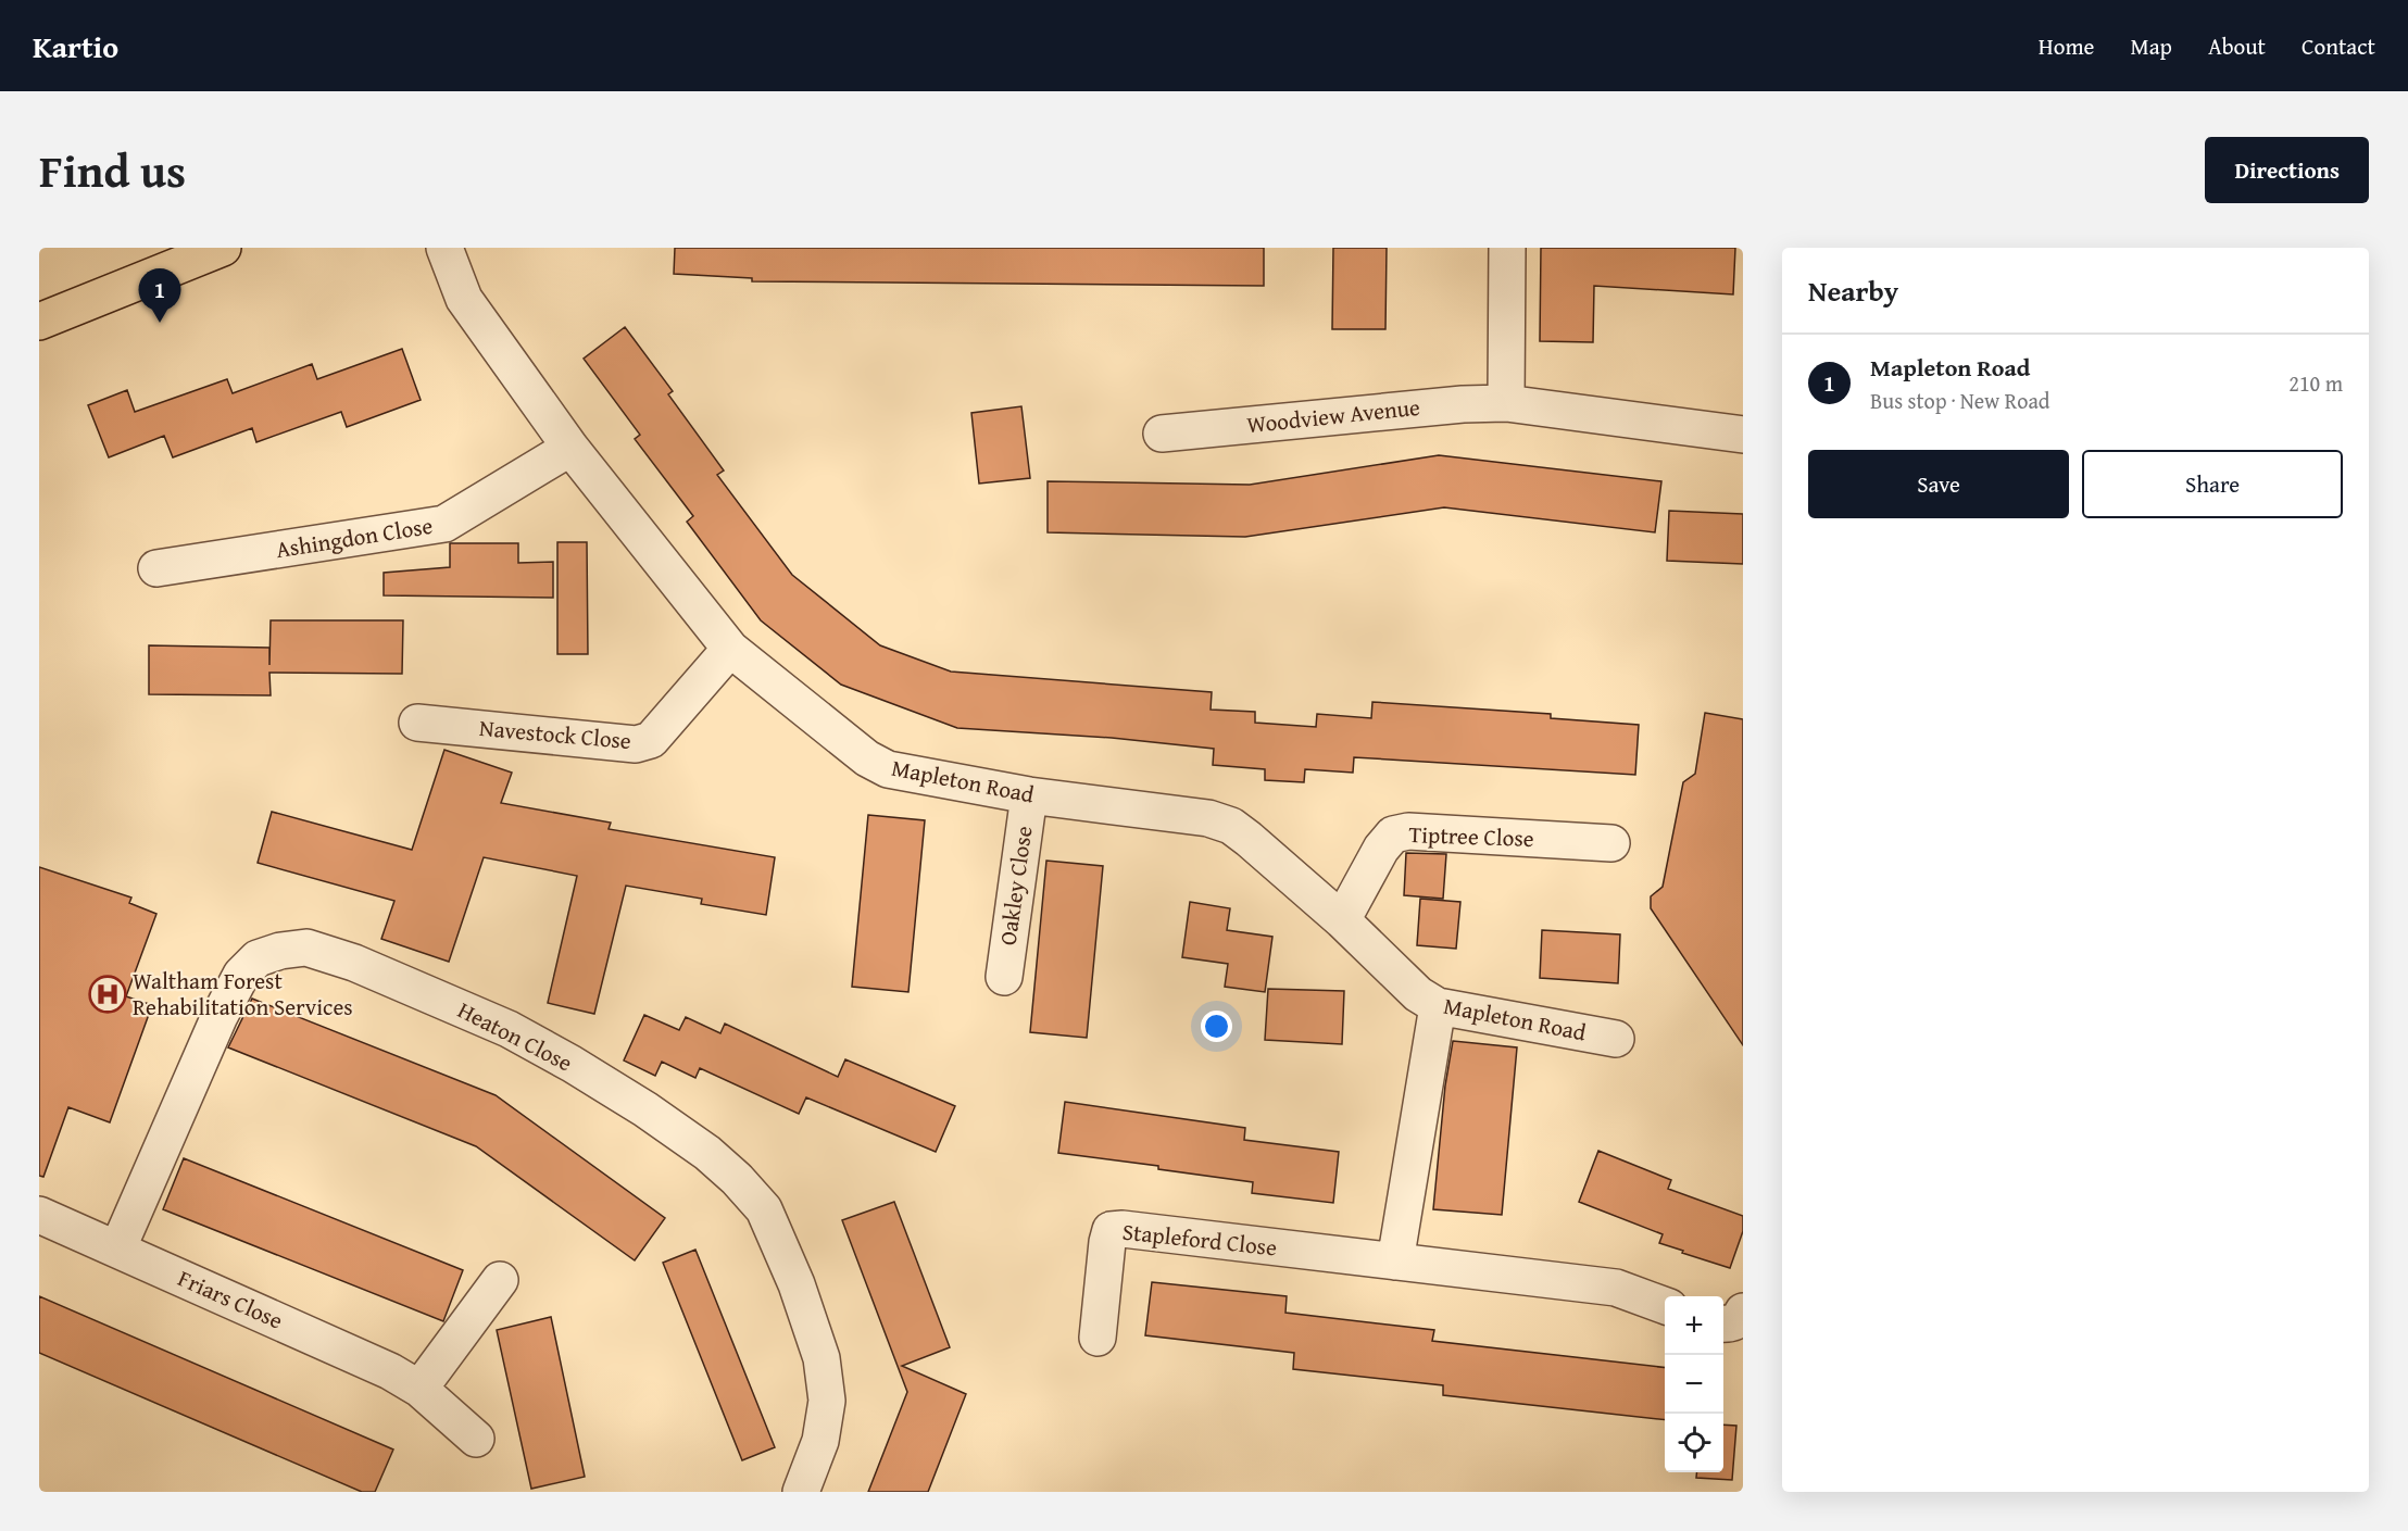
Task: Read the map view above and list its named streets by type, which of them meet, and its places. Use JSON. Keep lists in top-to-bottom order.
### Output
{
  "streets": {
    "street": [
      "Woodview Avenue",
      "Ashingdon Close",
      "Navestock Close",
      "Mapleton Road",
      "Tiptree Close",
      "Oakley Close",
      "Heaton Close",
      "Stapleford Close",
      "Friars Close"
    ]
  },
  "crossings": [
    ["Ashingdon Close", "Mapleton Road"],
    ["Navestock Close", "Mapleton Road"],
    ["Mapleton Road", "Tiptree Close"],
    ["Mapleton Road", "Oakley Close"],
    ["Heaton Close", "Friars Close"]
  ],
  "places": {
    "hospital": ["Waltham Forest Rehabilitation Services"]
  },
  "page": {
    "header": "Kartio",
    "nav": [
      "Home",
      "Map",
      "About",
      "Contact"
    ],
    "title": "Find us",
    "buttons": [
      "Directions",
      ["Save", "Share"]
    ],
    "heading": "Nearby",
    "pins": "1",
    "list": [
      {
        "mark": "1",
        "name": "Mapleton Road",
        "note": "Bus stop · New Road",
        "value": "210 m"
      }
    ],
    "map_buttons": ["+", "−"]
  }
}
